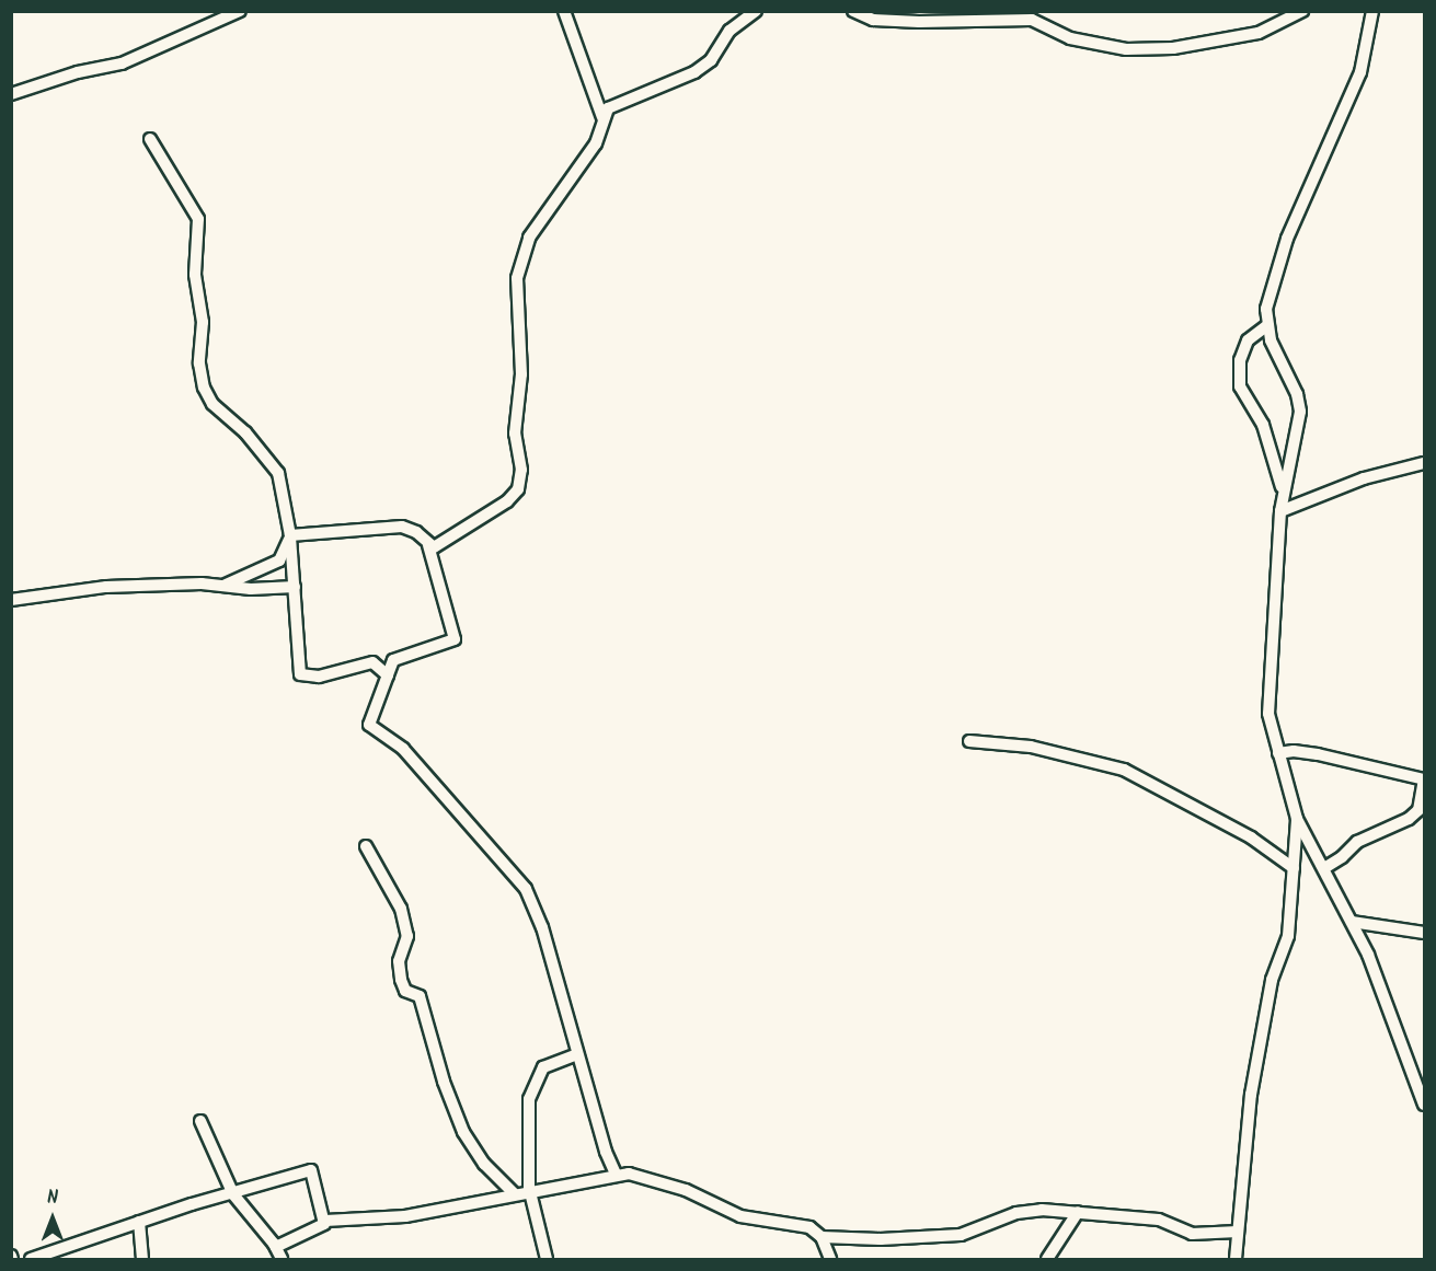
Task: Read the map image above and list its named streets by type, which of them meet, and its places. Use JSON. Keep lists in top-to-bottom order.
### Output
{
  "north": "top"
}
